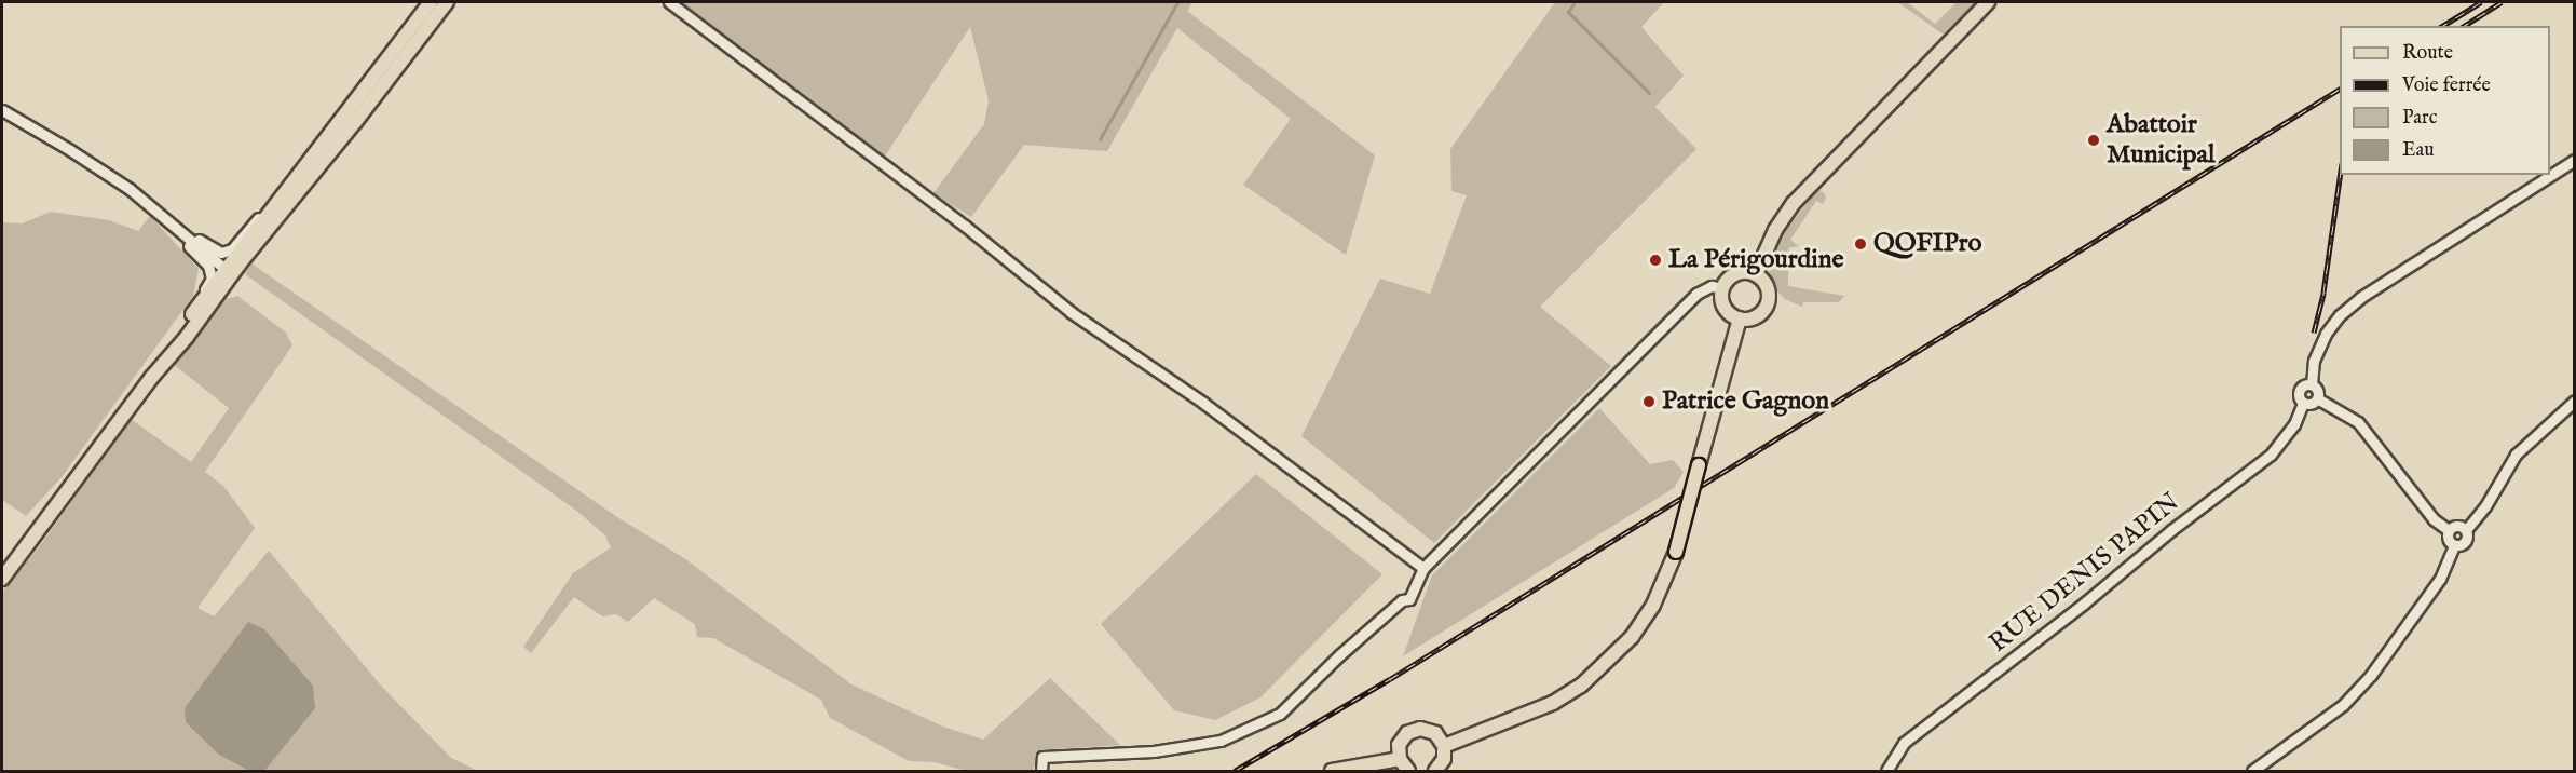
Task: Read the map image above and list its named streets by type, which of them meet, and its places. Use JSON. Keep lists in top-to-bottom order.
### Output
{
  "streets": {
    "street": ["RUE DENIS PAPIN"]
  },
  "places": [
    "Abattoir Municipal",
    "QOFIPro",
    "La Périgourdine",
    "Patrice Gagnon"
  ],
  "legend": [
    "Route",
    "Voie ferrée",
    "Parc",
    "Eau"
  ]
}
